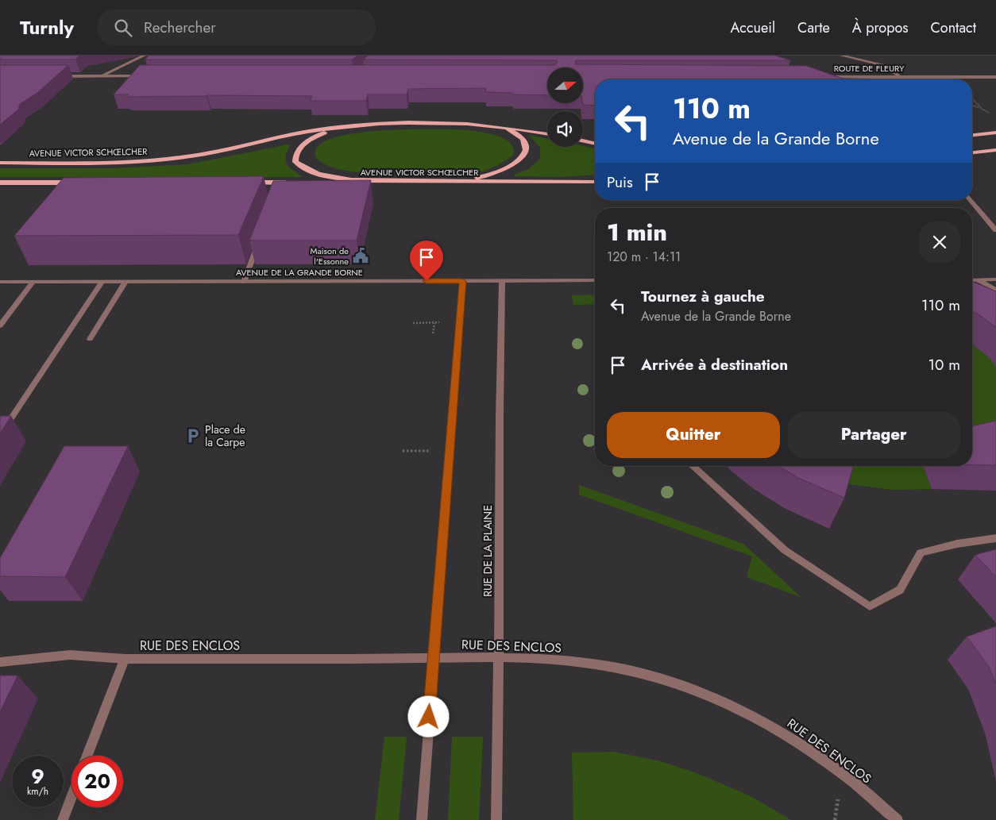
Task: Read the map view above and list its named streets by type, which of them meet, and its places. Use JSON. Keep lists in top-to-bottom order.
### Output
{
  "streets": {
    "main road": ["AVENUE VICTOR SCHŒLCHER"],
    "street": [
      "ROUTE DE FLEURY",
      "AVENUE DE LA GRANDE BORNE",
      "RUE DE LA PLAINE",
      "RUE DES ENCLOS"
    ]
  },
  "crossings": [
    ["AVENUE DE LA GRANDE BORNE", "RUE DE LA PLAINE"],
    ["RUE DE LA PLAINE", "RUE DES ENCLOS"]
  ],
  "places": {
    "public building": ["Maison de l'Essonne"],
    "parking": ["Place de la Carpe"]
  },
  "north": "right",
  "page": {
    "header": "Turnly",
    "search": "Rechercher",
    "nav": [
      "Accueil",
      "Carte",
      "À propos",
      "Contact"
    ],
    "turn": ["110 m", "Avenue de la Grande Borne"],
    "then": "Puis",
    "heading": ["1 min", "120 m · 14:11"],
    "list": [
      {
        "name": "Tournez à gauche",
        "note": "Avenue de la Grande Borne",
        "value": "110 m"
      },
      {
        "name": "Arrivée à destination",
        "value": "10 m"
      }
    ],
    "buttons": ["Quitter", "Partager"],
    "speed": "9 km/h",
    "limit": "20"
  }
}
